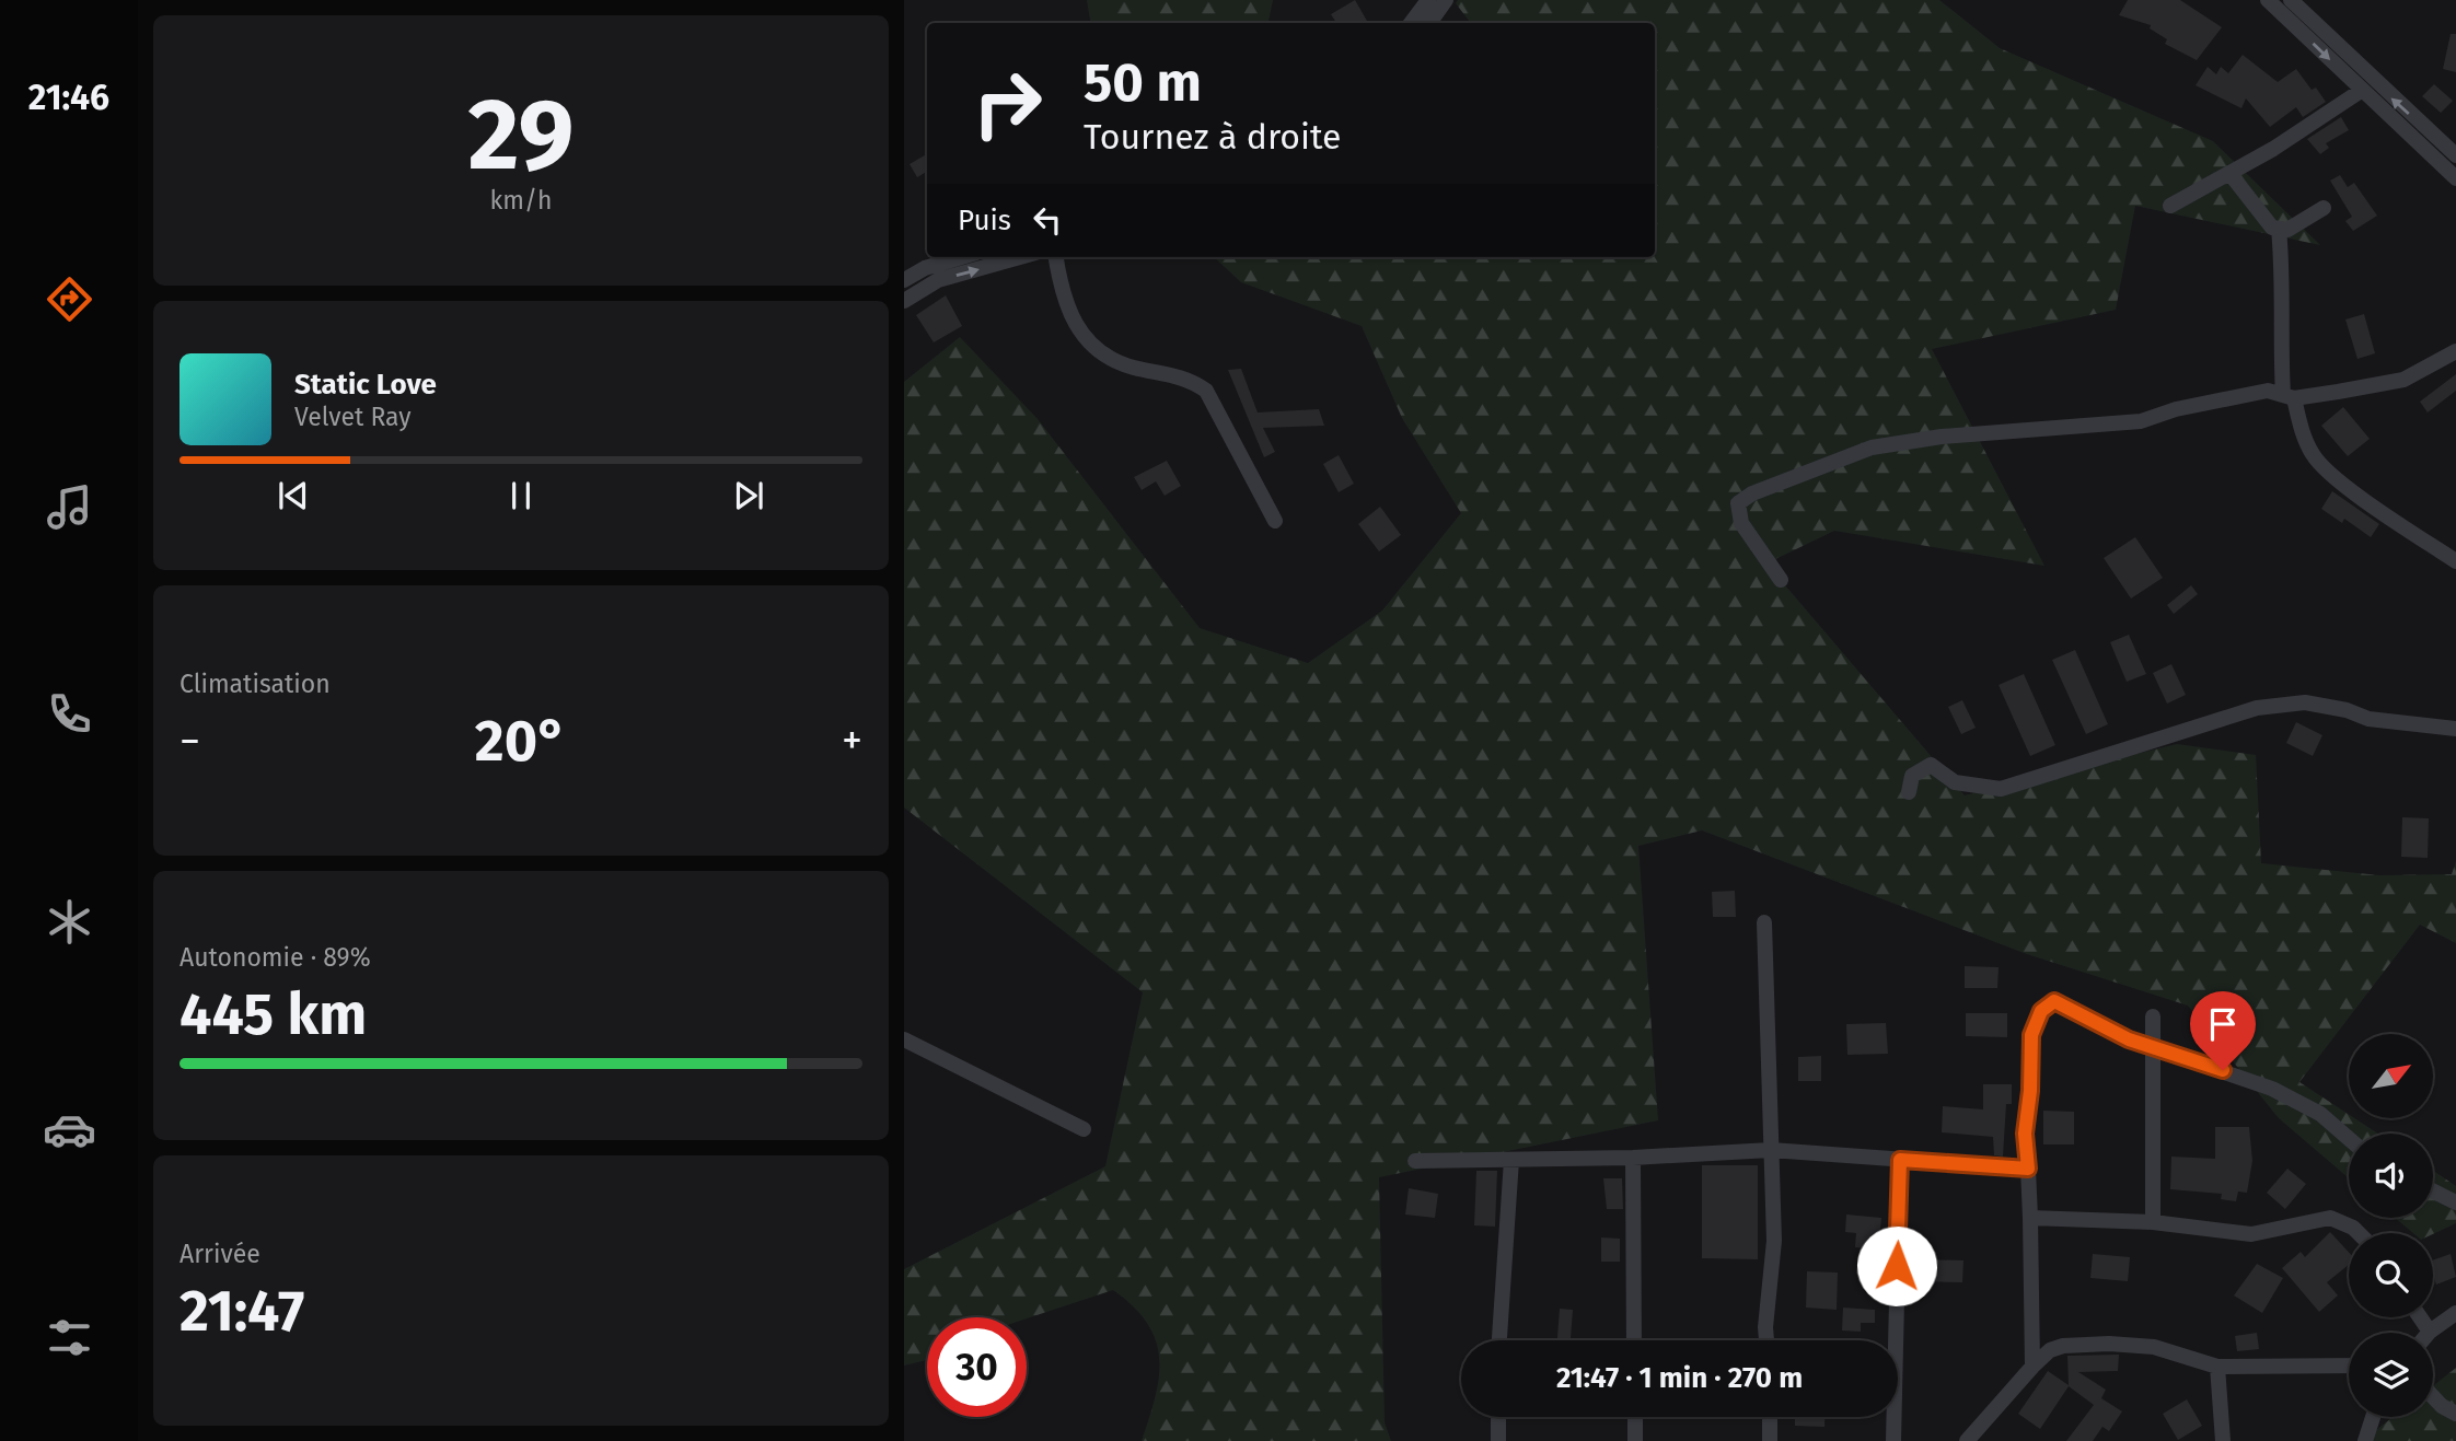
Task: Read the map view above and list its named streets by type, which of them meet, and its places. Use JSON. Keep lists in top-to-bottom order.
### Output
{
  "north": "top right",
  "page": {
    "tabs": "21:46",
    "tile": [
      ["29", "km/h"],
      "Climatisation",
      ["Autonomie · 89%", "445 km"],
      ["Arrivée", "21:47"]
    ],
    "turn": ["50 m", "Tournez à droite"],
    "then": "Puis",
    "song": ["Static Love", "Velvet Ray"],
    "heat": ["−", "20°", "+"],
    "limit": "30",
    "trip": "21:47 · 1 min · 270 m"
  }
}
